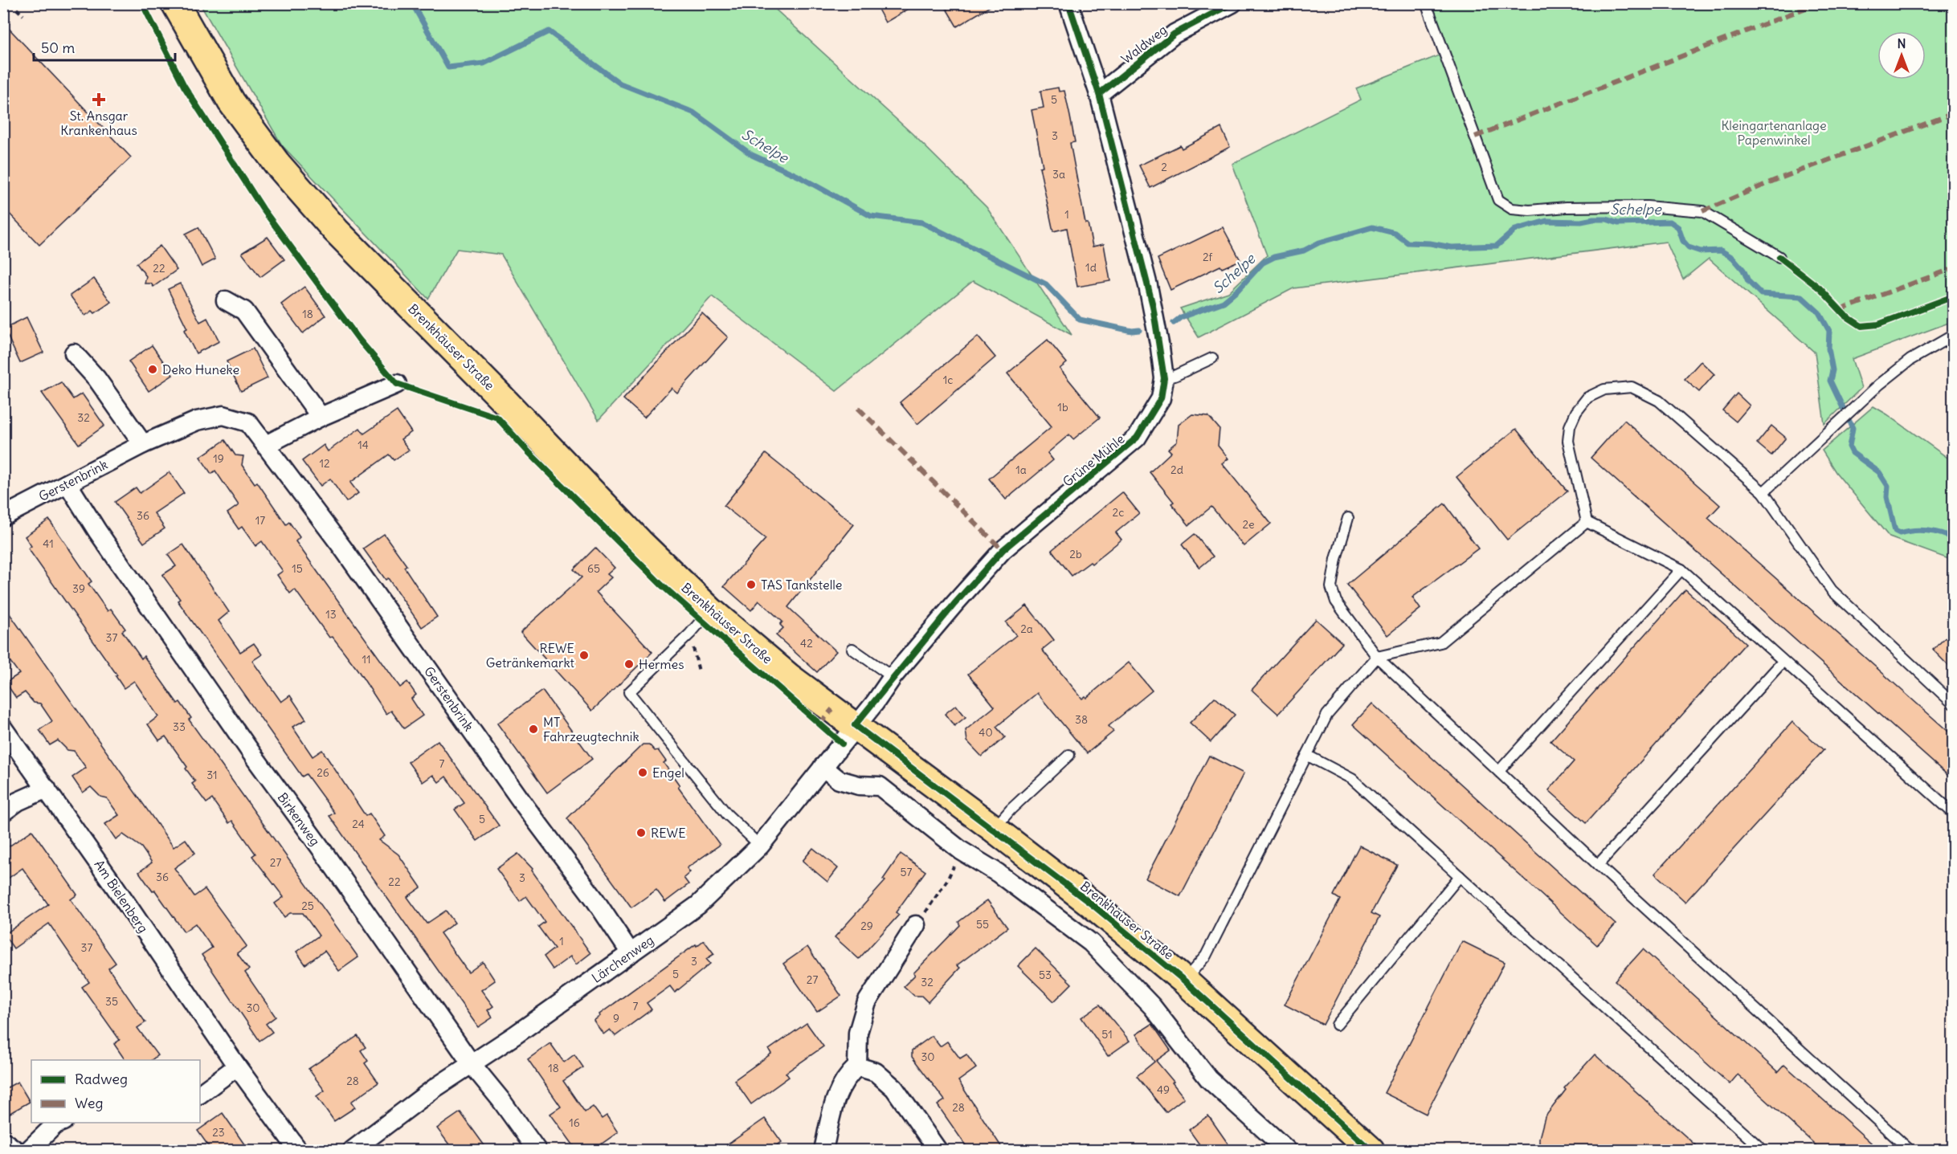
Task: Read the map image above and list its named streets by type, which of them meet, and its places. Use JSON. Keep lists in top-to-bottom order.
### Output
{
  "streets": {
    "main road": ["Brenkhäuser Straße"],
    "street": [
      "Waldweg",
      "Grüne Mühle",
      "Gerstenbrink",
      "Birkenweg",
      "Am Bielenberg",
      "Lärchenweg"
    ]
  },
  "crossings": [
    ["Waldweg", "Grüne Mühle"],
    ["Brenkhäuser Straße", "Grüne Mühle"],
    ["Brenkhäuser Straße", "Lärchenweg"],
    ["Grüne Mühle", "Lärchenweg"],
    ["Gerstenbrink", "Birkenweg"],
    ["Gerstenbrink", "Lärchenweg"],
    ["Birkenweg", "Lärchenweg"]
  ],
  "water": ["Schelpe"],
  "parks": ["Kleingartenanlage Papenwinkel"],
  "places": {
    "health": ["St. Ansgar Krankenhaus"],
    "other": [
      "Deko Huneke",
      "TAS Tankstelle",
      "REWE Getränkemarkt",
      "Hermes",
      "MT Fahrzeugtechnik",
      "Engel",
      "REWE"
    ]
  },
  "house_numbers": [
    "5",
    "3",
    "2",
    "3a",
    "1",
    "2f",
    "1d",
    "22",
    "18",
    "1c",
    "1b",
    "32",
    "14",
    "19",
    "12",
    "1a",
    "2d",
    "2c",
    "36",
    "17",
    "2e",
    "41",
    "2b",
    "15",
    "65",
    "39",
    "13",
    "2a",
    "37",
    "42",
    "11",
    "38",
    "33",
    "40",
    "7",
    "26",
    "31",
    "5",
    "24",
    "27",
    "57",
    "36",
    "3",
    "22",
    "25",
    "55",
    "29",
    "1",
    "37",
    "3",
    "5",
    "53",
    "27",
    "32",
    "35",
    "7",
    "30",
    "9",
    "51",
    "30",
    "18",
    "28",
    "49",
    "28",
    "16",
    "23"
  ],
  "legend": ["Radweg", "Weg"],
  "scale_bar": "50 m",
  "north": "top"
}
